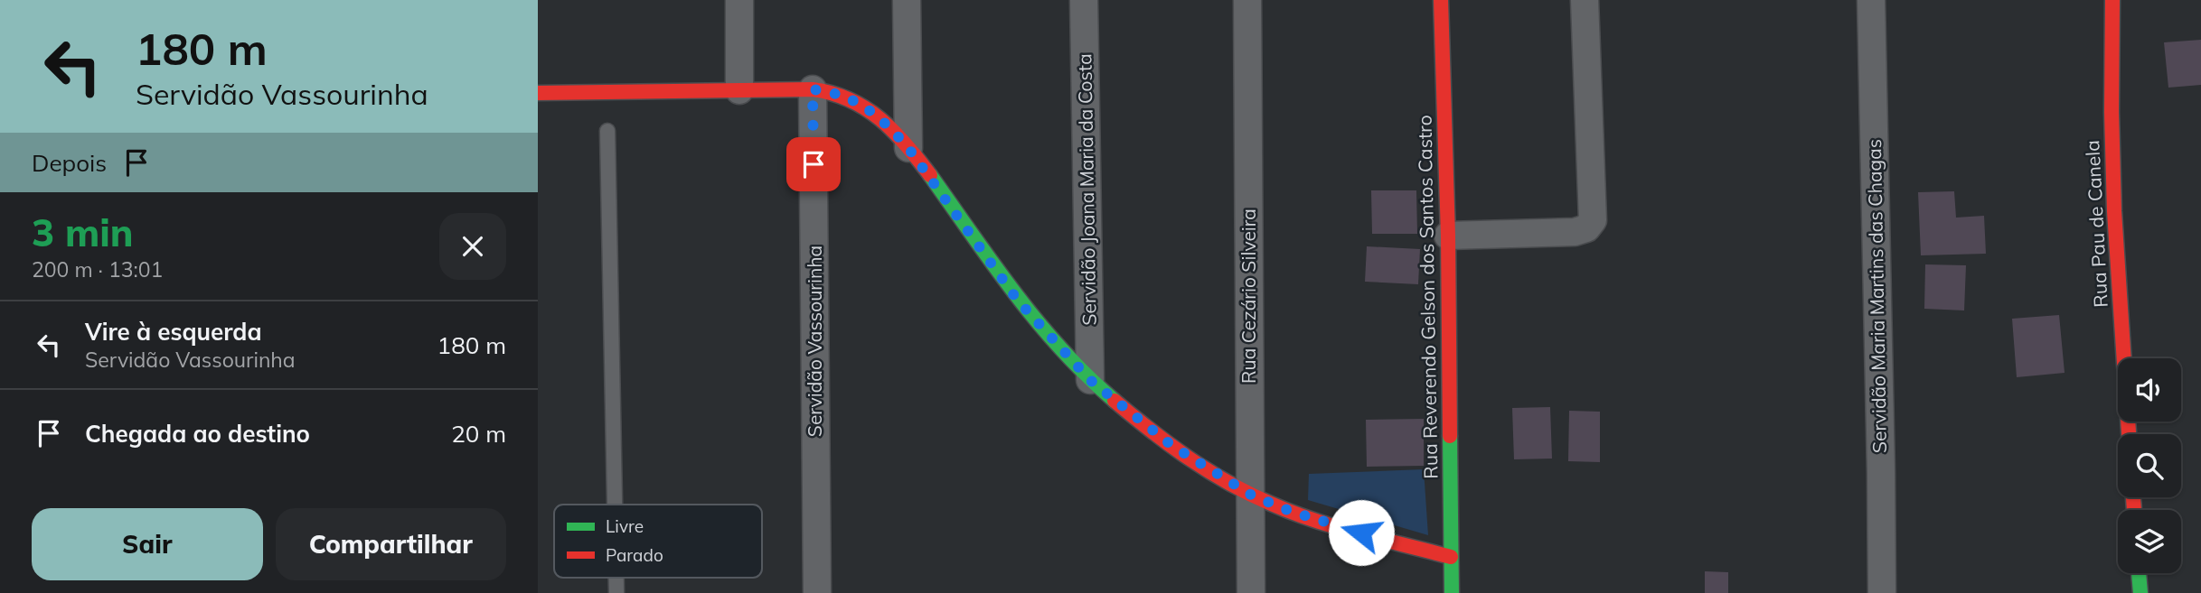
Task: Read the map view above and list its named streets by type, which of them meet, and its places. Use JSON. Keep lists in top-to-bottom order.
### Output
{
  "streets": {
    "street": [
      "Servidão Joana Maria da Costa",
      "Rua Pau de Canela",
      "Rua Cezário Silveira",
      "Servidão Maria Martins das Chagas",
      "Rua Reverendo Gelson dos Santos Castro",
      "Servidão Vassourinha"
    ]
  },
  "legend": ["Livre", "Parado"],
  "page": {
    "turn": ["180 m", "Servidão Vassourinha"],
    "then": "Depois",
    "heading": ["3 min", "200 m · 13:01"],
    "list": [
      {
        "name": "Vire à esquerda",
        "note": "Servidão Vassourinha",
        "value": "180 m"
      },
      {
        "name": "Chegada ao destino",
        "value": "20 m"
      }
    ],
    "buttons": ["Sair", "Compartilhar"]
  }
}
